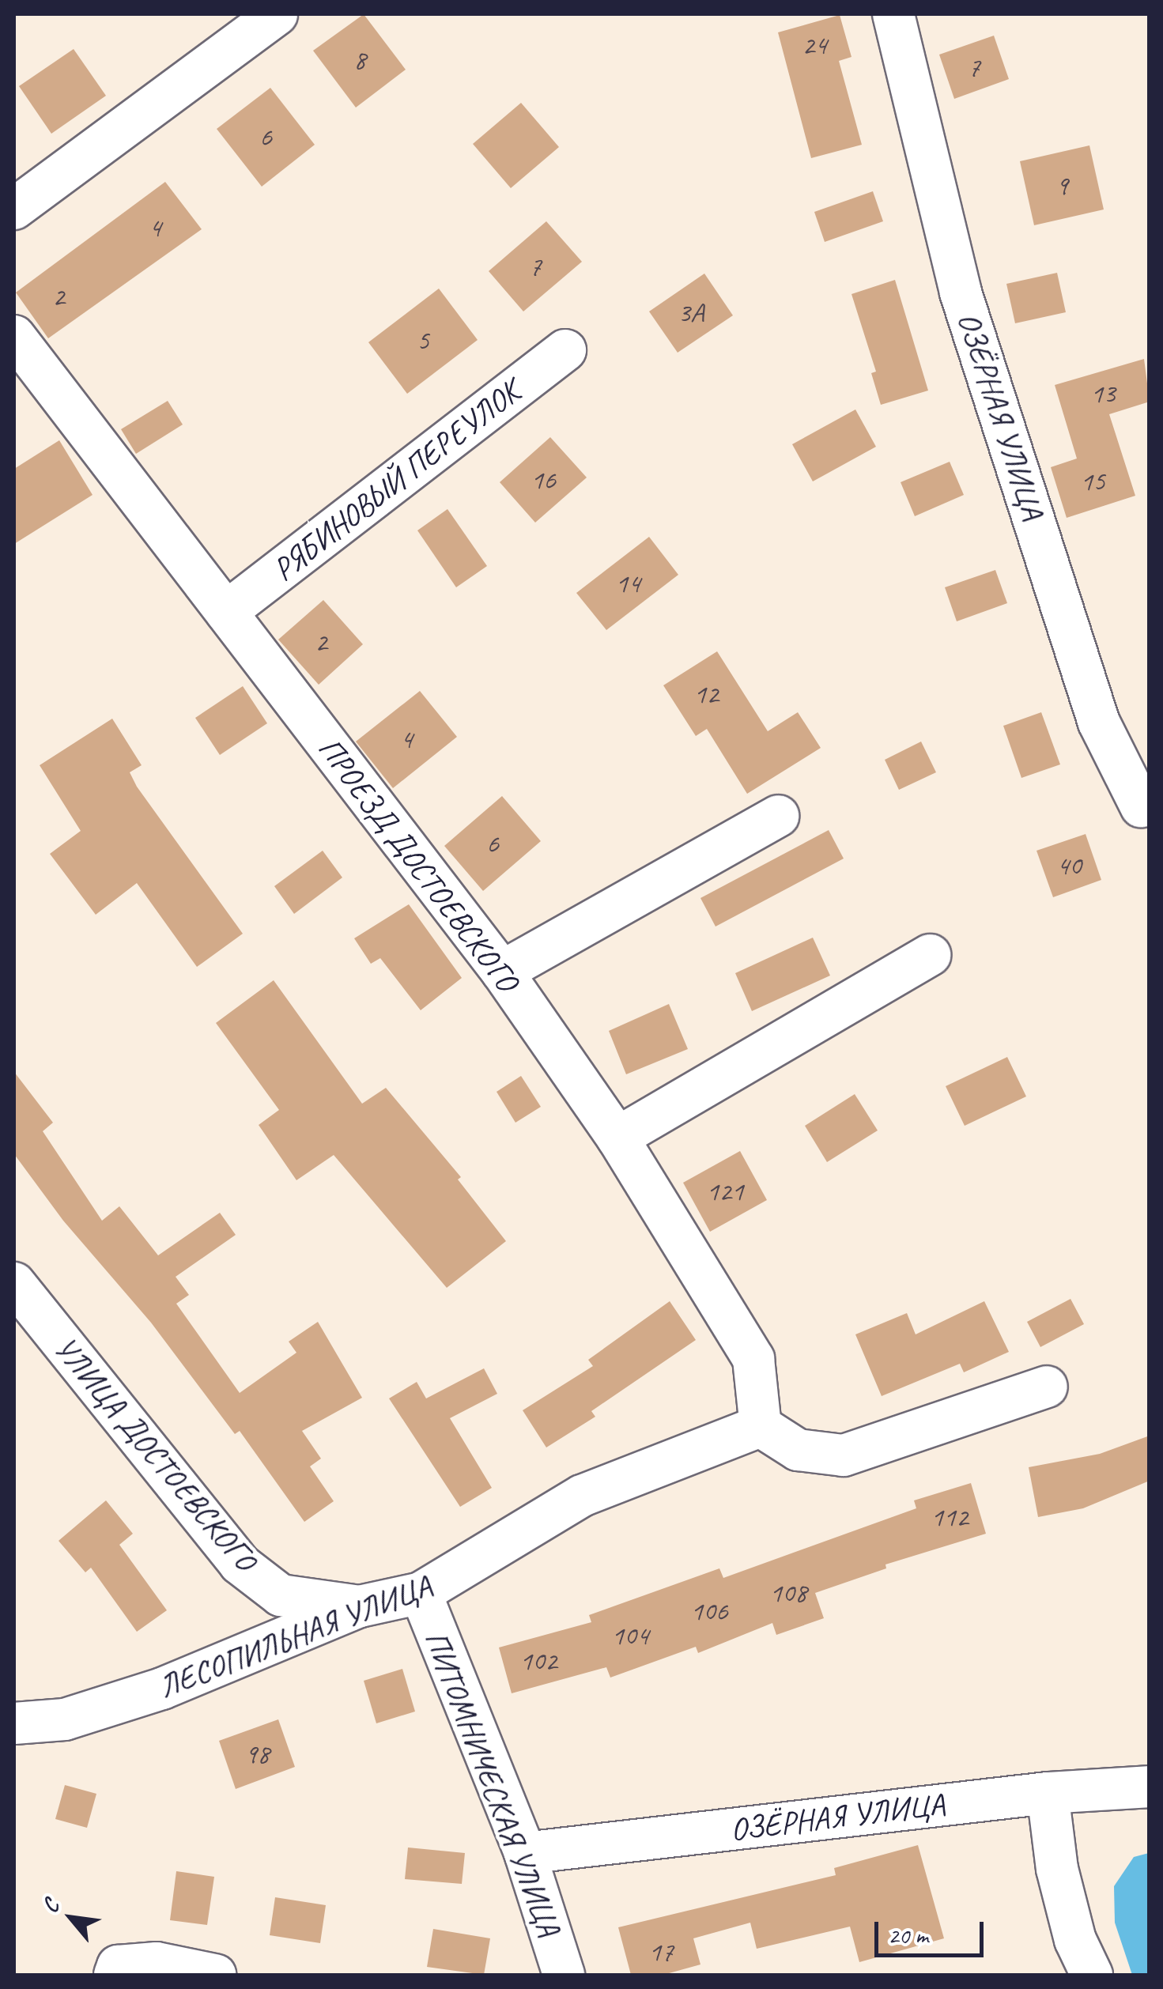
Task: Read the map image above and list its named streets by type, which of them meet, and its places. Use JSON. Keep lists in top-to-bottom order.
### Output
{
  "streets": {
    "street": [
      "ОЗЁРНАЯ УЛИЦА",
      "РЯБИНОВЫЙ ПЕРЕУЛОК",
      "ПРОЕЗД ДОСТОЕВСКОГО",
      "УЛИЦА ДОСТОЕВСКОГО",
      "ЛЕСОПИЛЬНАЯ УЛИЦА",
      "ПИТОМНИЧЕСКАЯ УЛИЦА"
    ]
  },
  "crossings": [
    ["ОЗЁРНАЯ УЛИЦА", "ПИТОМНИЧЕСКАЯ УЛИЦА"],
    ["РЯБИНОВЫЙ ПЕРЕУЛОК", "ПРОЕЗД ДОСТОЕВСКОГО"],
    ["ПРОЕЗД ДОСТОЕВСКОГО", "ЛЕСОПИЛЬНАЯ УЛИЦА"],
    ["УЛИЦА ДОСТОЕВСКОГО", "ЛЕСОПИЛЬНАЯ УЛИЦА"],
    ["ЛЕСОПИЛЬНАЯ УЛИЦА", "ПИТОМНИЧЕСКАЯ УЛИЦА"]
  ],
  "house_numbers": [
    "24",
    "8",
    "7",
    "6",
    "9",
    "4",
    "7",
    "2",
    "3А",
    "5",
    "13",
    "16",
    "15",
    "14",
    "2",
    "12",
    "4",
    "6",
    "40",
    "121",
    "112",
    "108",
    "106",
    "104",
    "102",
    "98",
    "17"
  ],
  "scale_bar": "20 m",
  "north": "top left"
}
